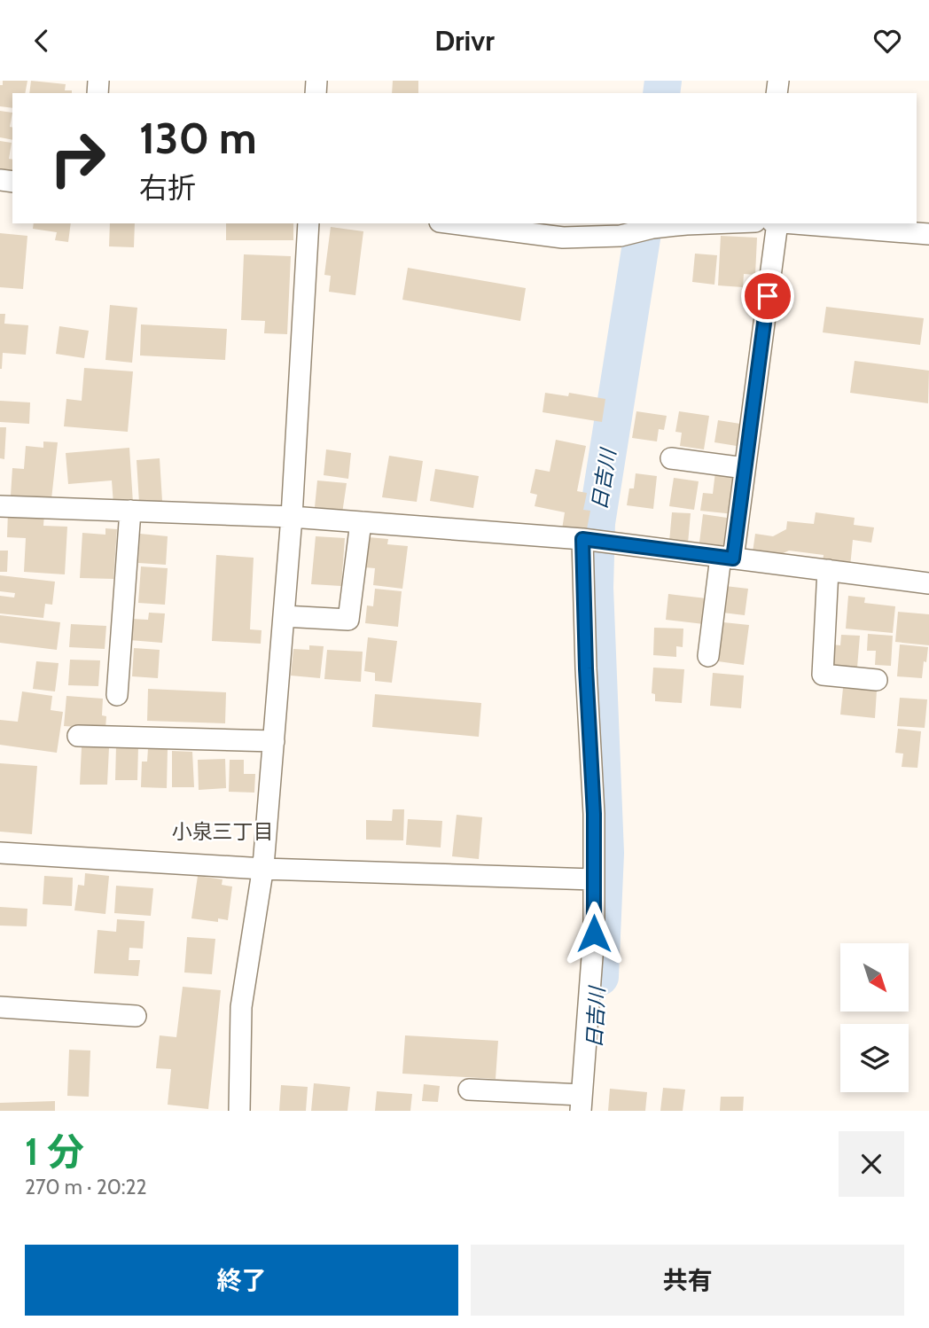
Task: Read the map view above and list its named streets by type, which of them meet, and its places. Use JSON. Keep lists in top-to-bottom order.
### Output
{
  "districts": ["小泉三丁目"],
  "water": ["日吉川"],
  "north": "bottom right",
  "page": {
    "header": "Drivr",
    "turn": ["130 m", "右折"],
    "heading": ["1 分", "270 m · 20:22"],
    "buttons": ["終了", "共有"]
  }
}
